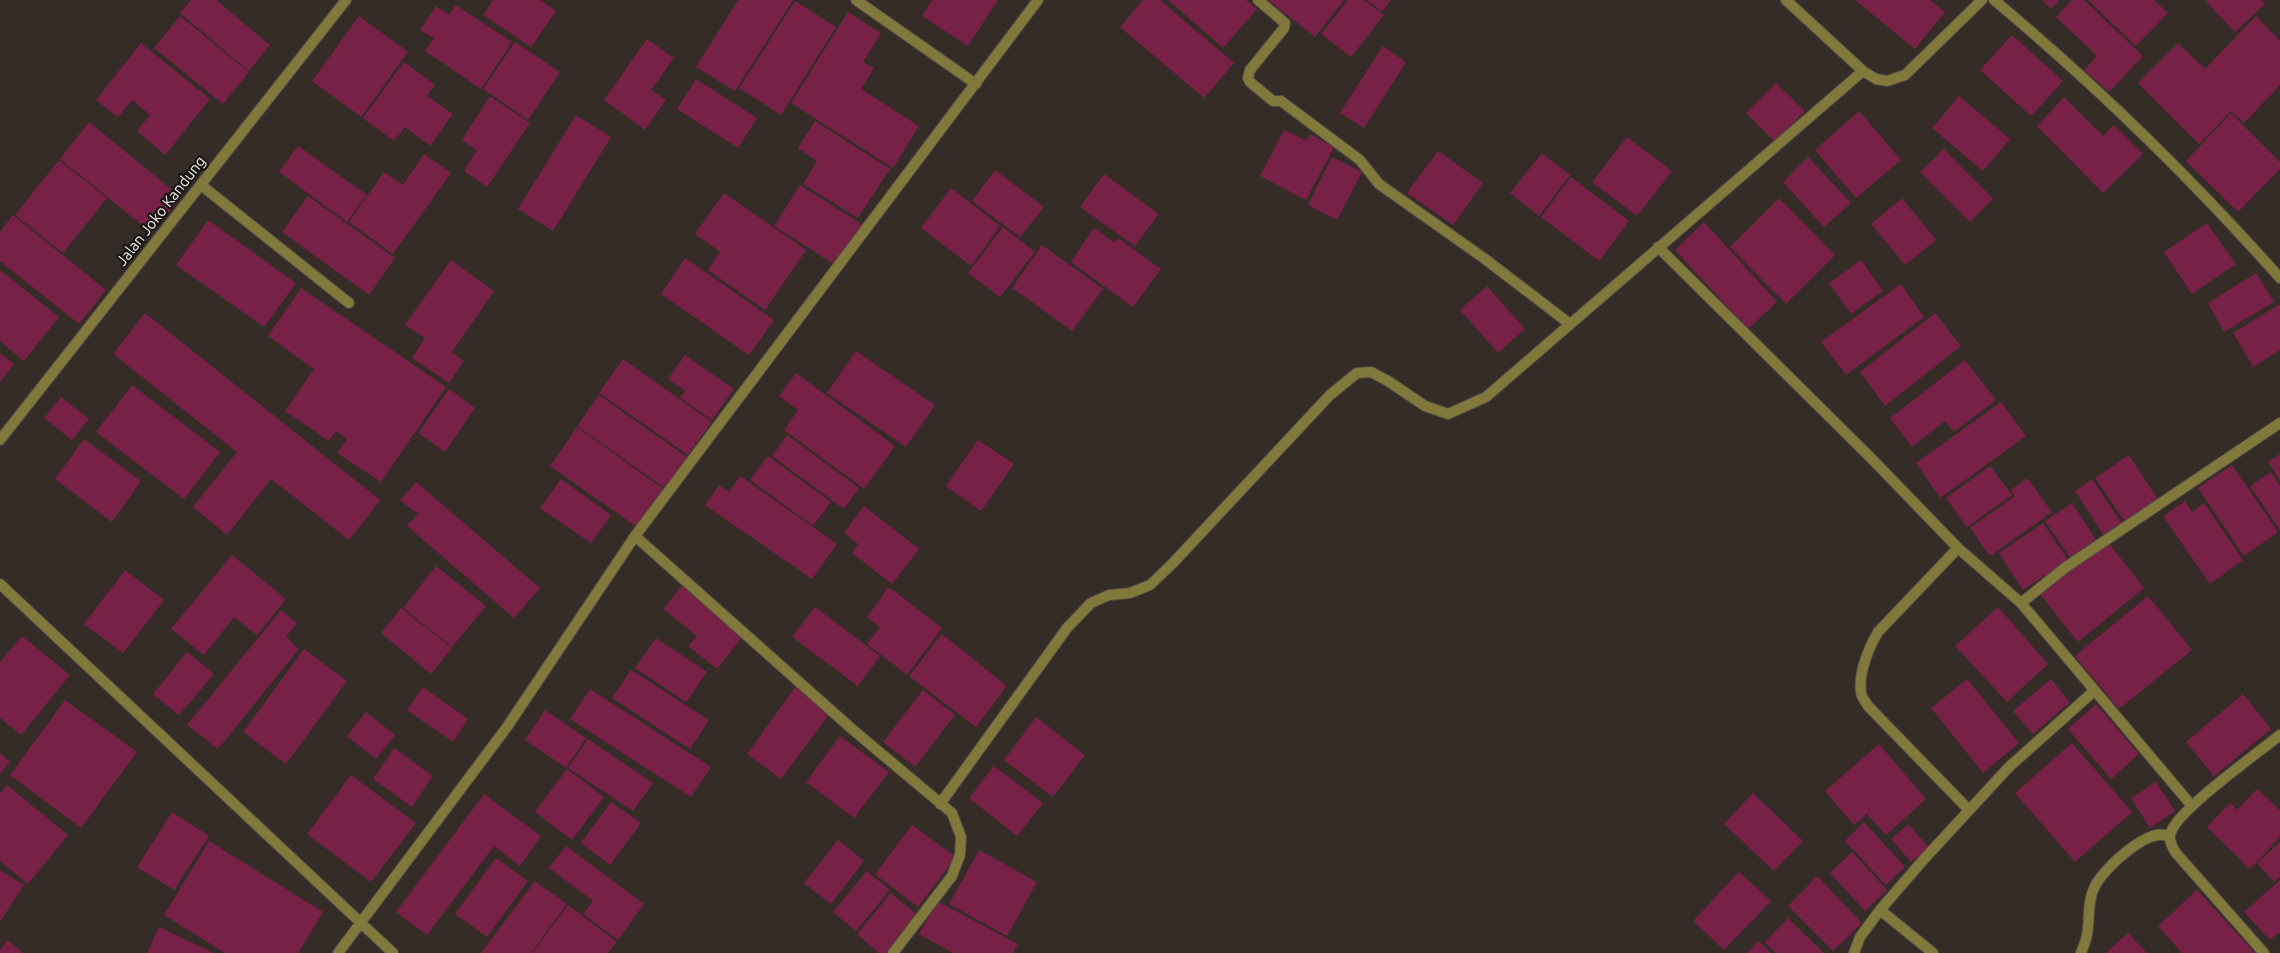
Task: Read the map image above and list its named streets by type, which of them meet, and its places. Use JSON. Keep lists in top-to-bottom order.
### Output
{
  "streets": {
    "street": ["Jalan Joko Kandung"]
  }
}
